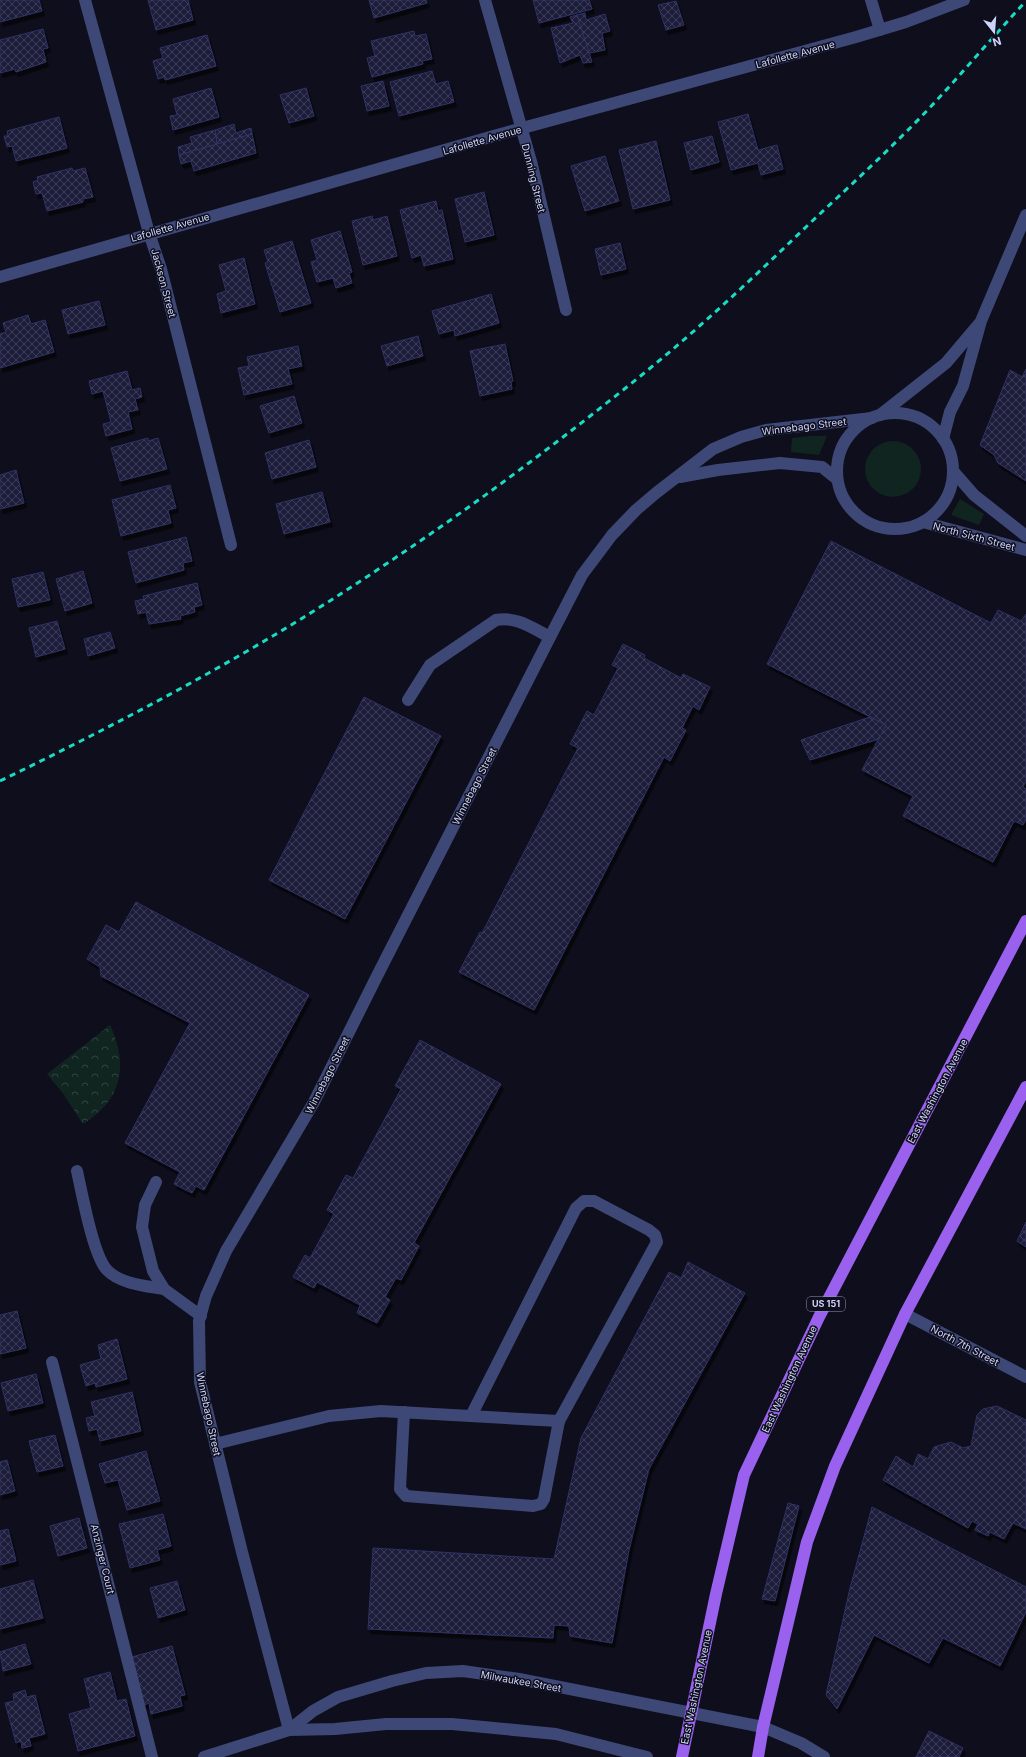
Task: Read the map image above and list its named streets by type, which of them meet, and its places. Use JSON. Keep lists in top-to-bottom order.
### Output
{
  "streets": {
    "main road": ["East Washington Avenue", "US 151"],
    "street": [
      "Lafollette Avenue",
      "Dunning Street",
      "Jackson Street",
      "Winnebago Street",
      "North Sixth Street",
      "North 7th Street",
      "Anzinger Court",
      "Milwaukee Street"
    ]
  },
  "crossings": [
    ["Lafollette Avenue", "Dunning Street"],
    ["Lafollette Avenue", "Jackson Street"],
    ["Winnebago Street", "North Sixth Street"],
    ["Winnebago Street", "Milwaukee Street"],
    ["East Washington Avenue", "Milwaukee Street"]
  ],
  "north": "bottom"
}
